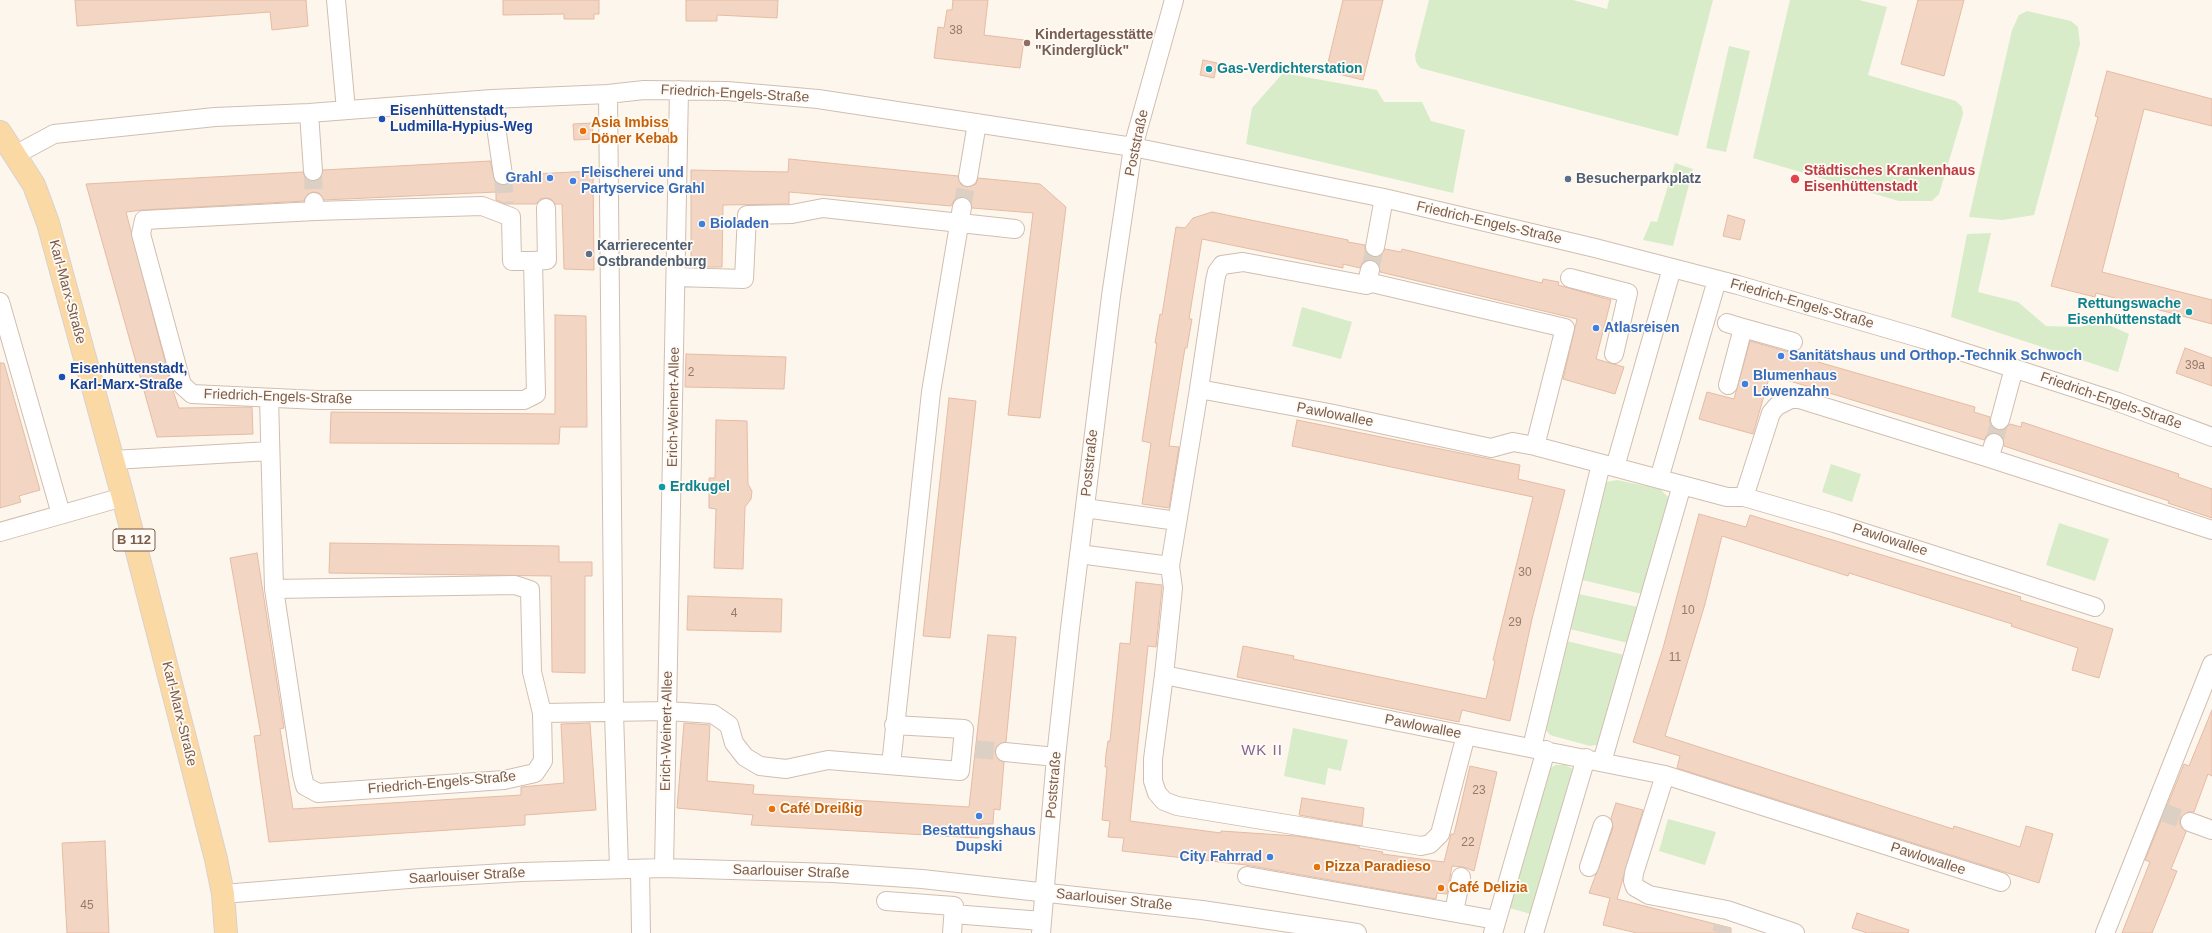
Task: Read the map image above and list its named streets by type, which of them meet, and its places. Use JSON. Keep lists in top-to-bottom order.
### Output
{
  "streets": {
    "main road": ["Karl-Marx-Straße", "B 112"],
    "street": [
      "Friedrich-Engels-Straße",
      "Poststraße",
      "Erich-Weinert-Allee",
      "Pawlowallee",
      "Saarlouiser Straße"
    ]
  },
  "crossings": [
    ["Friedrich-Engels-Straße", "Poststraße"],
    ["Friedrich-Engels-Straße", "Karl-Marx-Straße"],
    ["Friedrich-Engels-Straße", "Erich-Weinert-Allee"],
    ["Poststraße", "Saarlouiser Straße"],
    ["Karl-Marx-Straße", "Saarlouiser Straße"],
    ["Erich-Weinert-Allee", "Saarlouiser Straße"]
  ],
  "districts": ["WK II"],
  "places": [
    "Kindertagesstätte \"Kinderglück\"",
    "Gas-Verdichterstation",
    "Eisenhüttenstadt, Ludmilla-Hypius-Weg",
    "Asia Imbiss Döner Kebab",
    "Grahl",
    "Besucherparkplatz",
    "Städtisches Krankenhaus Eisenhüttenstadt",
    "Fleischerei und Partyservice Grahl",
    "Bioladen",
    "Karrierecenter Ostbrandenburg",
    "Rettungswache Eisenhüttenstadt",
    "Atlasreisen",
    "Sanitätshaus und Orthop.-Technik Schwoch",
    "Eisenhüttenstadt, Karl-Marx-Straße",
    "Blumenhaus Löwenzahn",
    "Erdkugel",
    "Café Dreißig",
    "Bestattungshaus Dupski",
    "City Fahrrad",
    "Pizza Paradieso",
    "Café Delizia"
  ],
  "house_numbers": [
    "38",
    "39a",
    "2",
    "30",
    "10",
    "4",
    "29",
    "11",
    "23",
    "22",
    "45"
  ]
}
